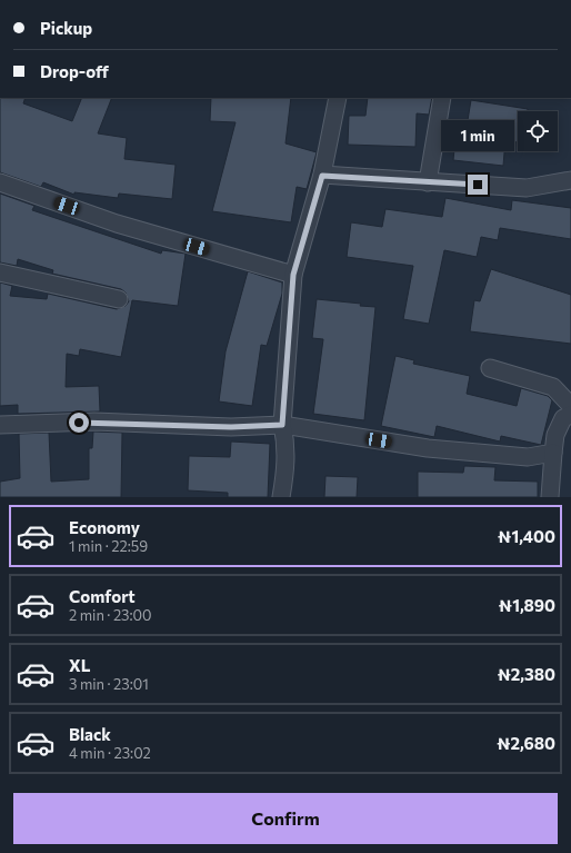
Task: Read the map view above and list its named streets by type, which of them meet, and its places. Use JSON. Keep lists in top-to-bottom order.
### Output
{
  "page": {
    "banner": ["Pickup", "Drop-off"],
    "bubble": "1 min",
    "list": [
      {
        "name": "Economy",
        "note": "1 min · 22:59",
        "value": "₦1,400"
      },
      {
        "name": "Comfort",
        "note": "2 min · 23:00",
        "value": "₦1,890"
      },
      {
        "name": "XL",
        "note": "3 min · 23:01",
        "value": "₦2,380"
      },
      {
        "name": "Black",
        "note": "4 min · 23:02",
        "value": "₦2,680"
      }
    ],
    "buttons": "Confirm"
  }
}
